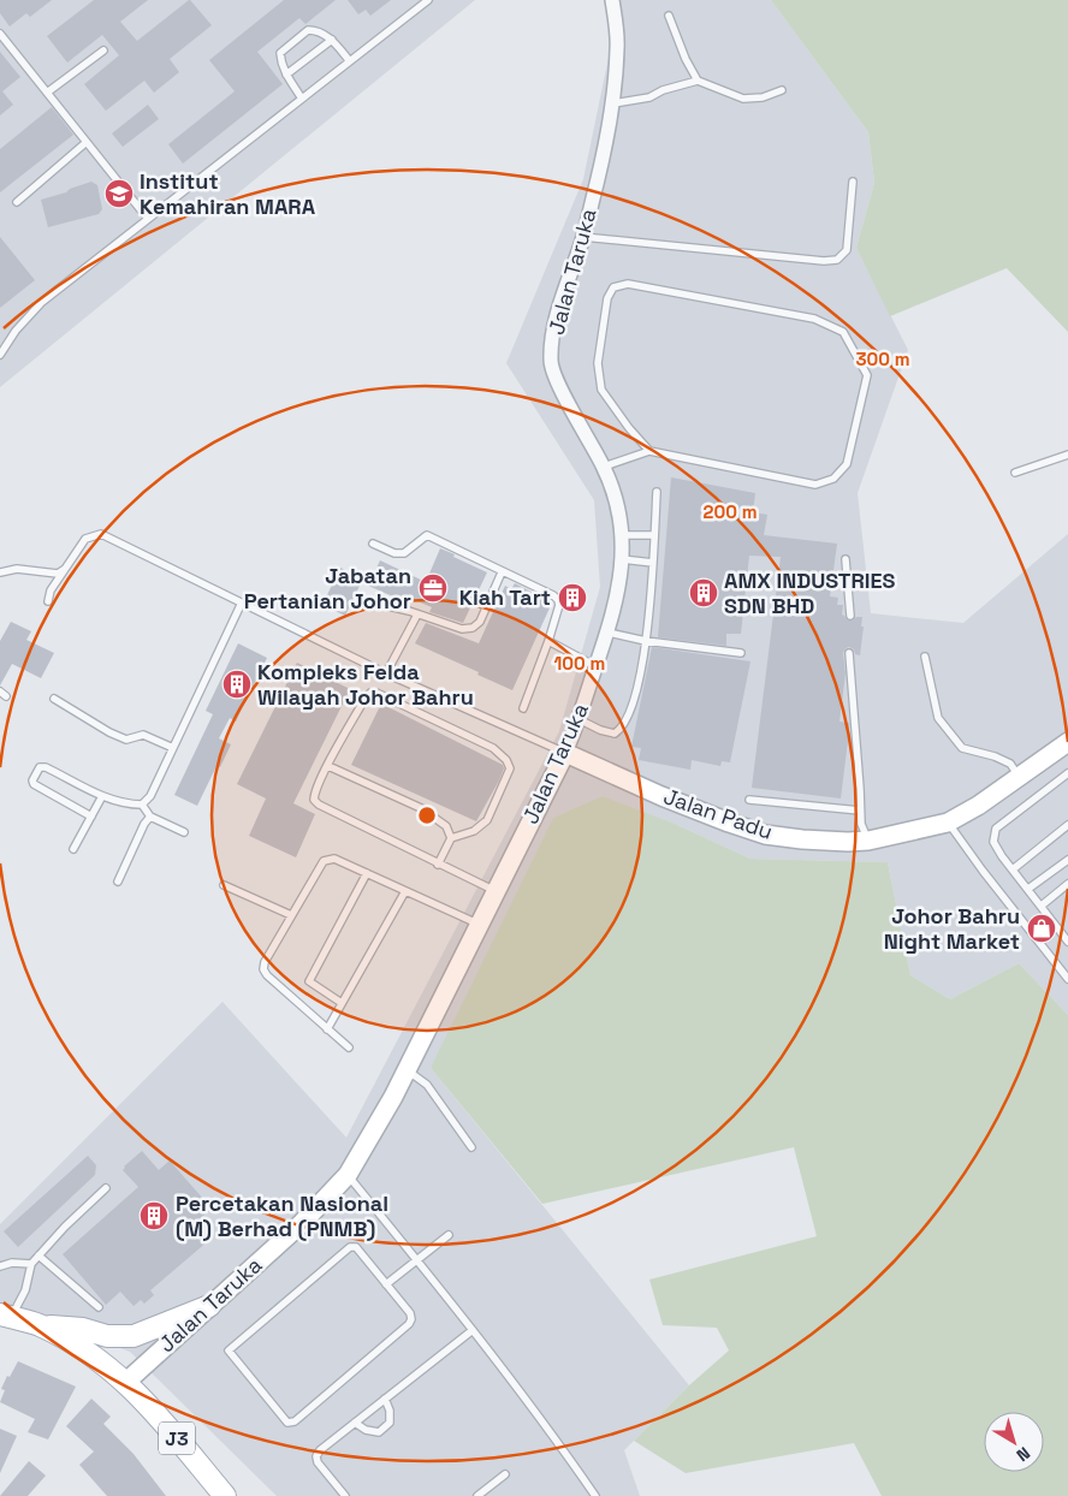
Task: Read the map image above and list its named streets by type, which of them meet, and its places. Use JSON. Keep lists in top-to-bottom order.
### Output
{
  "streets": {
    "main road": ["J3"],
    "street": ["Jalan Taruka", "Jalan Padu"]
  },
  "crossings": [
    ["Jalan Taruka", "Jalan Padu"],
    ["Jalan Taruka", "J3"]
  ],
  "places": {
    "school or university": ["Institut Kemahiran MARA"],
    "office": ["Jabatan Pertanian Johor"],
    "building": [
      "AMX INDUSTRIES SDN BHD",
      "Kiah Tart",
      "Kompleks Felda Wilayah Johor Bahru",
      "Percetakan Nasional (M) Berhad (PNMB)"
    ],
    "shop": ["Johor Bahru Night Market"]
  },
  "north": "bottom right",
  "rings": ["300 m", "200 m", "100 m"]
}
